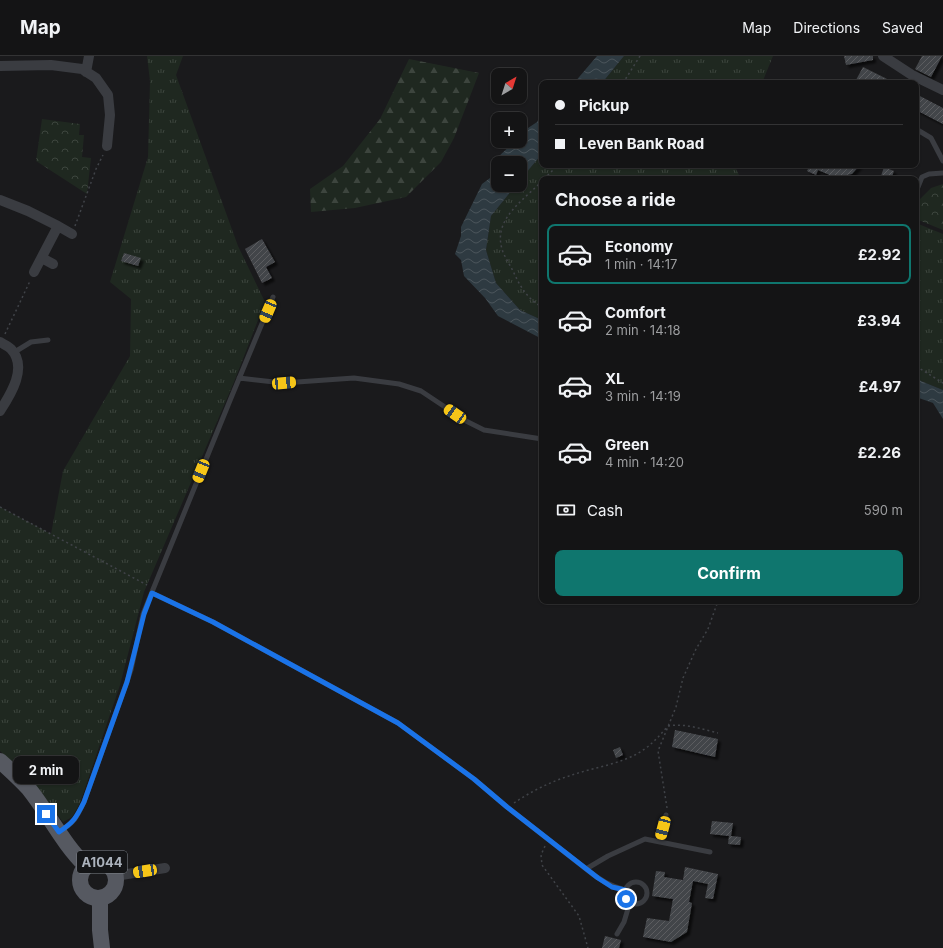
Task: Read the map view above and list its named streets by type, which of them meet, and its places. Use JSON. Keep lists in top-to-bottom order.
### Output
{
  "streets": {
    "main road": ["A1044"]
  },
  "north": "top right",
  "page": {
    "header": "Map",
    "nav": ["Map", "Directions", "Saved"],
    "map_buttons": ["+", "−"],
    "banner": ["Pickup", "Leven Bank Road"],
    "heading": "Choose a ride",
    "list": [
      {
        "name": "Economy",
        "note": "1 min · 14:17",
        "value": "£2.92"
      },
      {
        "name": "Comfort",
        "note": "2 min · 14:18",
        "value": "£3.94"
      },
      {
        "name": "XL",
        "note": "3 min · 14:19",
        "value": "£4.97"
      },
      {
        "name": "Green",
        "note": "4 min · 14:20",
        "value": "£2.26"
      }
    ],
    "pay": ["Cash", "590 m"],
    "buttons": "Confirm",
    "bubble": "2 min"
  }
}
